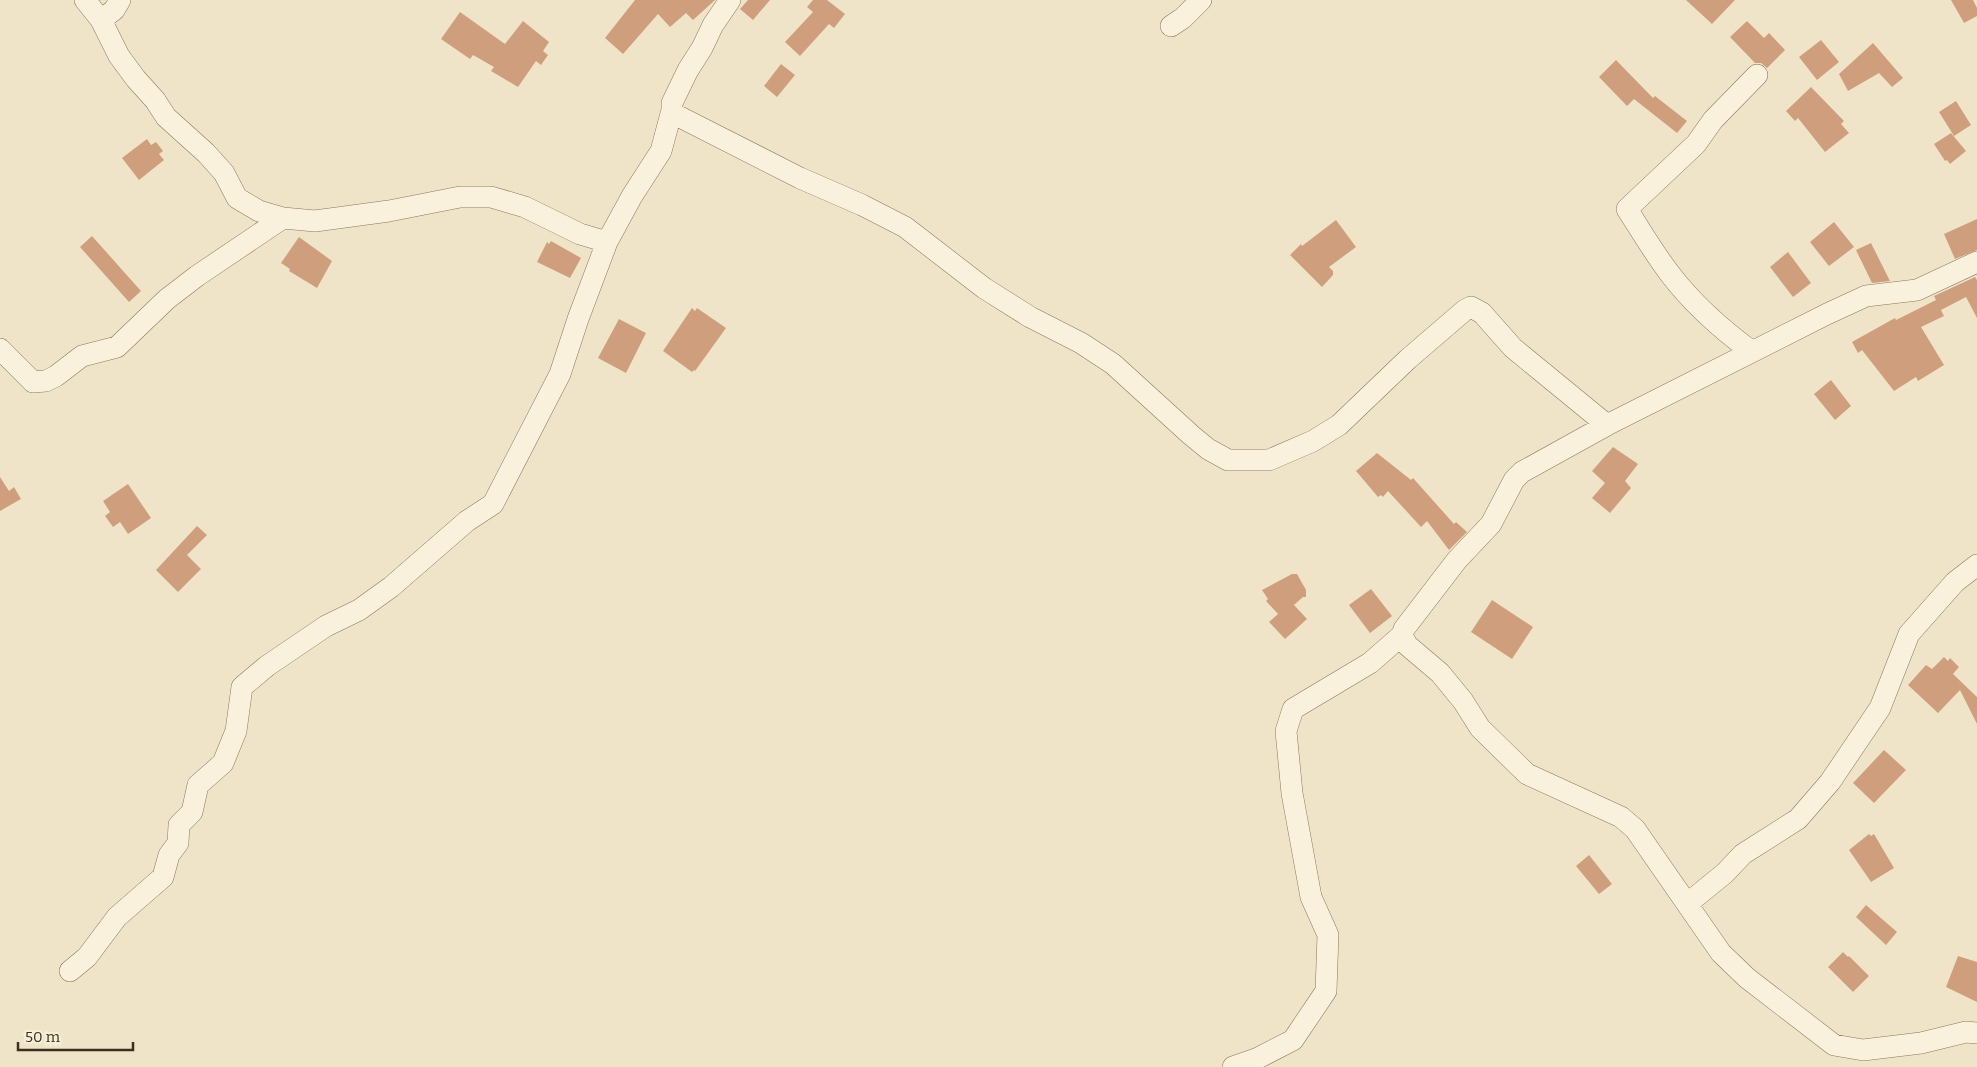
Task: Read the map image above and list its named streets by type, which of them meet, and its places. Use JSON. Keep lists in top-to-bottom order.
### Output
{
  "scale_bar": "50 m"
}
